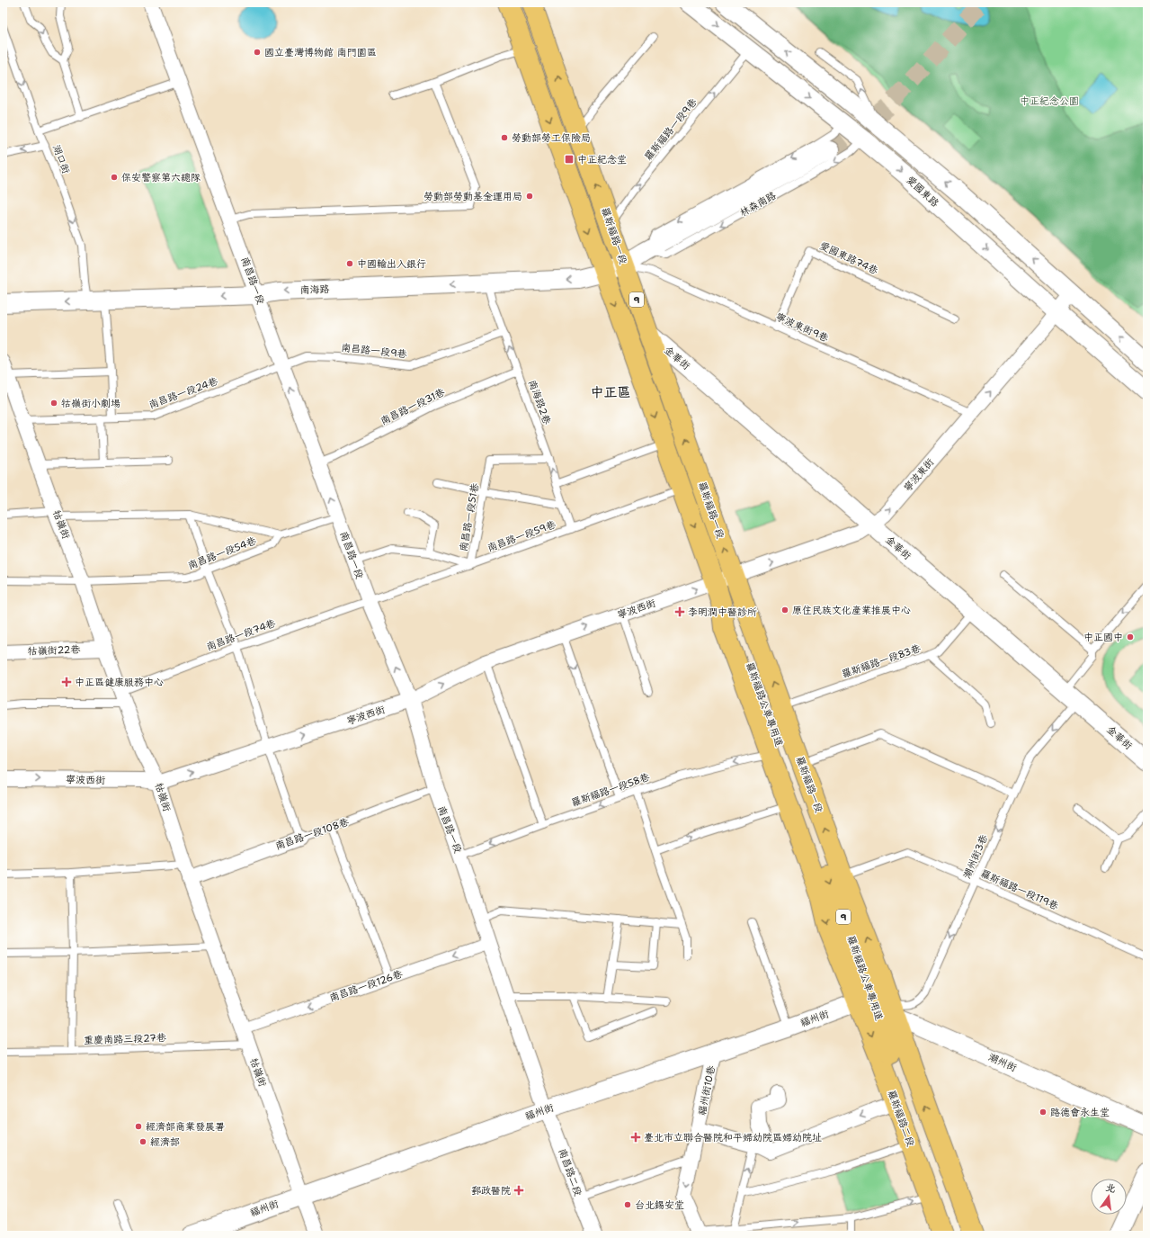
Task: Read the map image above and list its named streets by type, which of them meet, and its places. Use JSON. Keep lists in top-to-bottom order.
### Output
{
  "streets": {
    "main road": [
      "羅斯福路一段",
      "9",
      "羅斯福路公車專用道",
      "羅斯福路二段"
    ],
    "street": [
      "愛國東路",
      "林森南路",
      "南昌路一段",
      "南海路",
      "金華街",
      "寧波東街",
      "牯嶺街",
      "寧波西街",
      "牯嶺街22巷",
      "南昌路一段108巷",
      "南昌路一段126巷",
      "福州街",
      "潮州街",
      "福州街10巷",
      "南昌路二段"
    ],
    "lane": [
      "羅斯福路一段9巷",
      "湖口街",
      "愛國東路74巷",
      "寧波東街9巷",
      "南昌路一段9巷",
      "南昌路一段24巷",
      "南海路2巷",
      "南昌路一段31巷",
      "南昌路一段51巷",
      "南昌路一段59巷",
      "南昌路一段54巷",
      "南昌路一段74巷",
      "羅斯福路一段83巷",
      "羅斯福路一段58巷",
      "潮州街3巷",
      "羅斯福路一段119巷",
      "重慶南路三段27巷"
    ]
  },
  "crossings": [
    ["羅斯福路一段9巷", "愛國東路"],
    ["羅斯福路一段9巷", "羅斯福路一段"],
    ["湖口街", "南海路"],
    ["愛國東路", "林森南路"],
    ["愛國東路", "寧波東街"],
    ["林森南路", "羅斯福路一段"],
    ["林森南路", "南海路"],
    ["林森南路", "寧波東街9巷"],
    ["羅斯福路一段", "南海路"],
    ["羅斯福路一段", "寧波東街9巷"],
    ["羅斯福路一段", "金華街"],
    ["羅斯福路一段", "寧波東街"],
    ["羅斯福路一段", "羅斯福路一段83巷"],
    ["羅斯福路一段", "羅斯福路公車專用道"],
    ["羅斯福路一段", "羅斯福路一段119巷"],
    ["愛國東路74巷", "寧波東街9巷"],
    ["南昌路一段", "南海路"],
    ["南昌路一段", "南昌路一段9巷"],
    ["南昌路一段", "南昌路一段24巷"],
    ["南昌路一段", "南昌路一段31巷"],
    ["南昌路一段", "南昌路一段51巷"],
    ["南昌路一段", "南昌路一段59巷"],
    ["南昌路一段", "南昌路一段54巷"],
    ["南昌路一段", "寧波西街"],
    ["南昌路一段", "南昌路一段74巷"],
    ["南昌路一段", "羅斯福路一段58巷"],
    ["南昌路一段", "南昌路一段108巷"],
    ["南昌路一段", "南昌路一段126巷"],
    ["南昌路一段", "福州街"],
    ["南昌路一段", "南昌路二段"],
    ["南海路", "9"],
    ["南海路", "寧波東街9巷"],
    ["南海路", "南海路2巷"],
    ["9", "寧波東街"],
    ["9", "南昌路一段59巷"],
    ["9", "寧波西街"],
    ["9", "羅斯福路公車專用道"],
    ["9", "羅斯福路一段58巷"],
    ["9", "潮州街3巷"],
    ["9", "福州街"],
    ["9", "潮州街"],
    ["9", "羅斯福路二段"],
    ["寧波東街9巷", "寧波東街"],
    ["南昌路一段9巷", "南昌路一段24巷"],
    ["南昌路一段9巷", "南海路2巷"],
    ["金華街", "寧波東街"],
    ["金華街", "羅斯福路一段83巷"],
    ["金華街", "潮州街3巷"],
    ["南昌路一段24巷", "牯嶺街"],
    ["南海路2巷", "南昌路一段31巷"],
    ["南海路2巷", "南昌路一段51巷"],
    ["南海路2巷", "南昌路一段59巷"],
    ["寧波東街", "寧波西街"],
    ["南昌路一段51巷", "南昌路一段59巷"],
    ["牯嶺街", "南昌路一段54巷"],
    ["牯嶺街", "寧波西街"],
    ["牯嶺街", "南昌路一段74巷"],
    ["牯嶺街", "牯嶺街22巷"],
    ["牯嶺街", "南昌路一段108巷"],
    ["牯嶺街", "南昌路一段126巷"],
    ["牯嶺街", "福州街"],
    ["牯嶺街", "重慶南路三段27巷"],
    ["南昌路一段59巷", "南昌路一段74巷"],
    ["羅斯福路公車專用道", "潮州街3巷"],
    ["羅斯福路公車專用道", "福州街"],
    ["羅斯福路公車專用道", "潮州街"],
    ["羅斯福路公車專用道", "羅斯福路二段"],
    ["潮州街3巷", "羅斯福路一段119巷"],
    ["潮州街3巷", "福州街"],
    ["潮州街3巷", "潮州街"],
    ["潮州街3巷", "羅斯福路二段"],
    ["福州街", "潮州街"],
    ["福州街", "福州街10巷"],
    ["福州街", "羅斯福路二段"],
    ["福州街", "南昌路二段"],
    ["潮州街", "羅斯福路二段"]
  ],
  "one_way": [
    "南海路",
    "寧波東街",
    "寧波西街",
    "潮州街3巷",
    "南昌路一段126巷",
    "福州街10巷"
  ],
  "districts": ["中正區"],
  "parks": ["中正紀念公園"],
  "places": {
    "other": [
      "國立臺灣博物館 南門園區",
      "勞動部勞工保險局",
      "保安警察第六總隊",
      "勞動部勞動基金運用局",
      "中國輸出入銀行",
      "牯嶺街小劇場",
      "原住民族文化產業推展中心",
      "中正國中",
      "路德會永生堂",
      "經濟部商業發展署",
      "經濟部",
      "台北錫安堂"
    ],
    "transit": ["中正紀念堂"],
    "health": [
      "李明潤中醫診所",
      "中正區健康服務中心",
      "臺北市立聯合醫院和平婦幼院區婦幼院址",
      "郵政醫院"
    ]
  },
  "north": "top"
}
